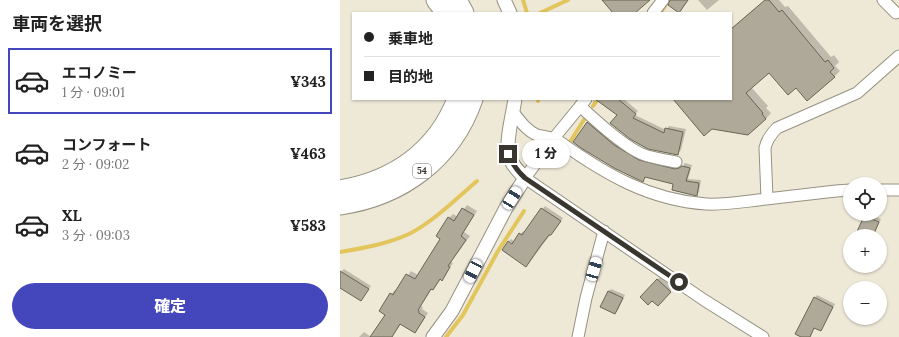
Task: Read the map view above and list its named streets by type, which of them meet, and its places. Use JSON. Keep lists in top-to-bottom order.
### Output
{
  "streets": {
    "highway": ["54"]
  },
  "page": {
    "heading": "車両を選択",
    "banner": ["乗車地", "目的地"],
    "list": [
      {
        "name": "エコノミー",
        "note": "1 分 · 09:01",
        "value": "¥343"
      },
      {
        "name": "コンフォート",
        "note": "2 分 · 09:02",
        "value": "¥463"
      },
      {
        "name": "XL",
        "note": "3 分 · 09:03",
        "value": "¥583"
      }
    ],
    "bubble": "1 分",
    "map_buttons": ["+", "−"],
    "buttons": "確定"
  }
}
